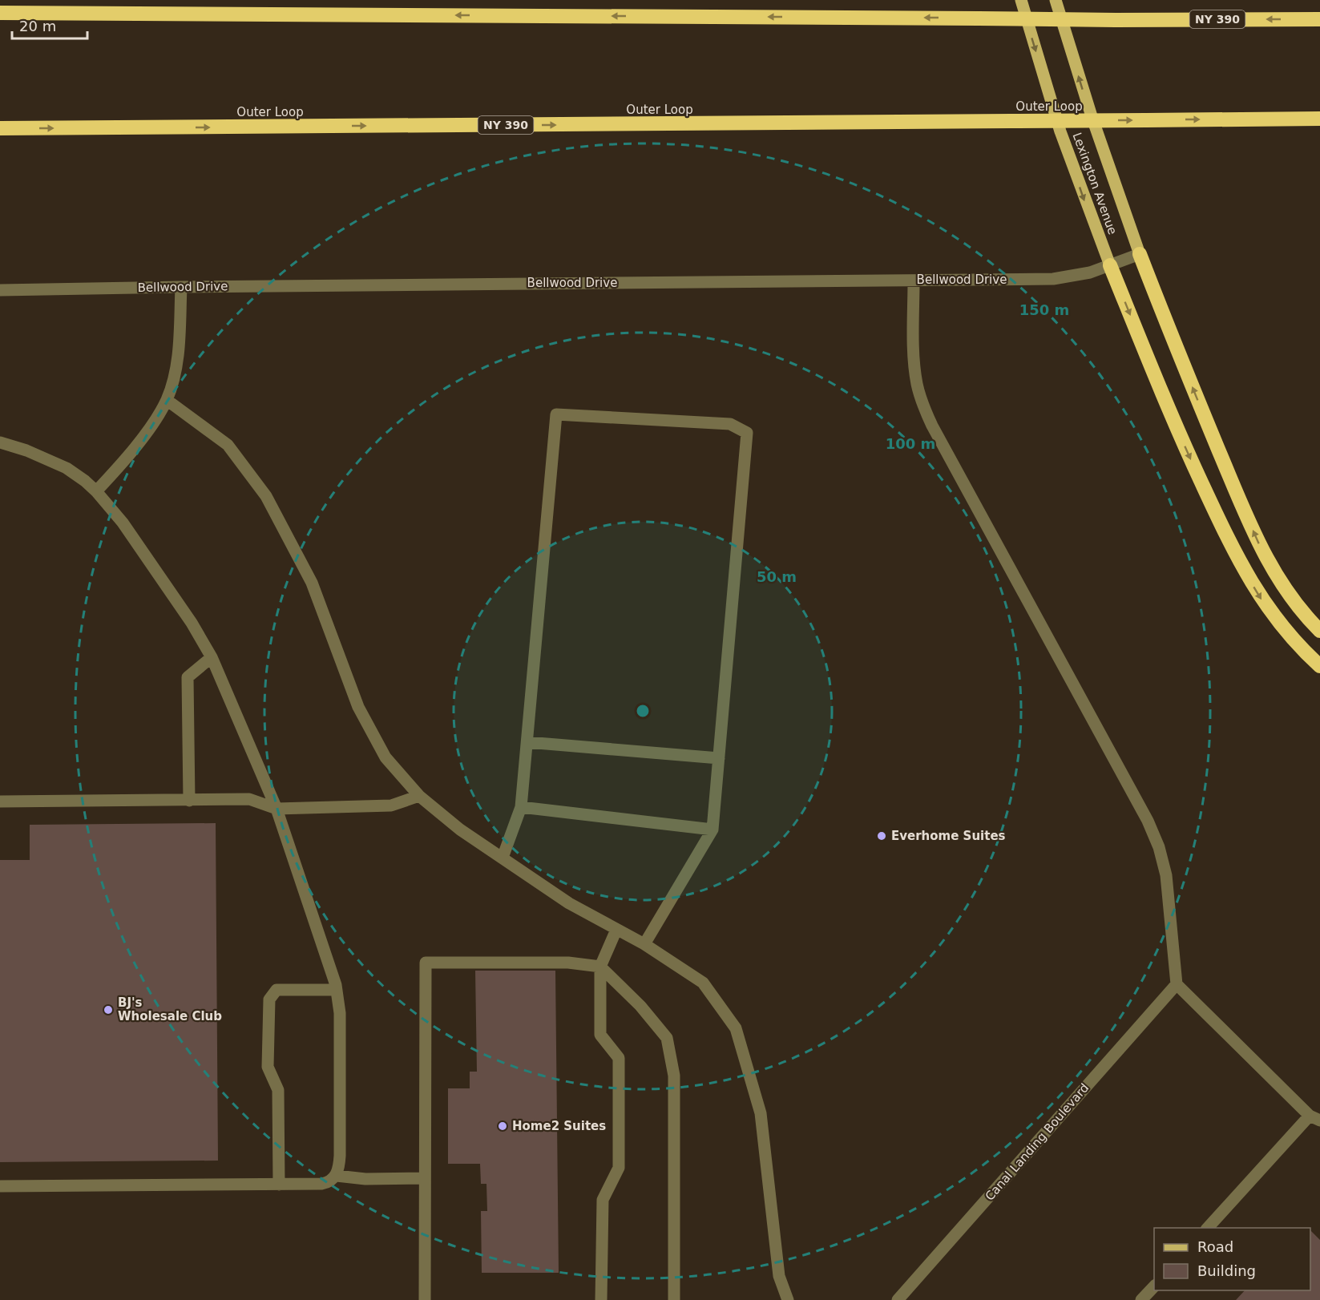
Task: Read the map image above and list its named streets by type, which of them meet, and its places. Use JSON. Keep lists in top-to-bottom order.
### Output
{
  "streets": {
    "highway": ["NY 390", "Outer Loop"],
    "main road": ["Lexington Avenue"],
    "street": ["Bellwood Drive", "Canal Landing Boulevard"]
  },
  "crossings": [
    ["Lexington Avenue", "Bellwood Drive"]
  ],
  "places": ["Everhome Suites", "BJ's Wholesale Club", "Home2 Suites"],
  "legend": ["Road", "Building"],
  "scale_bar": "20 m",
  "rings": ["150 m", "100 m", "50 m"]
}
